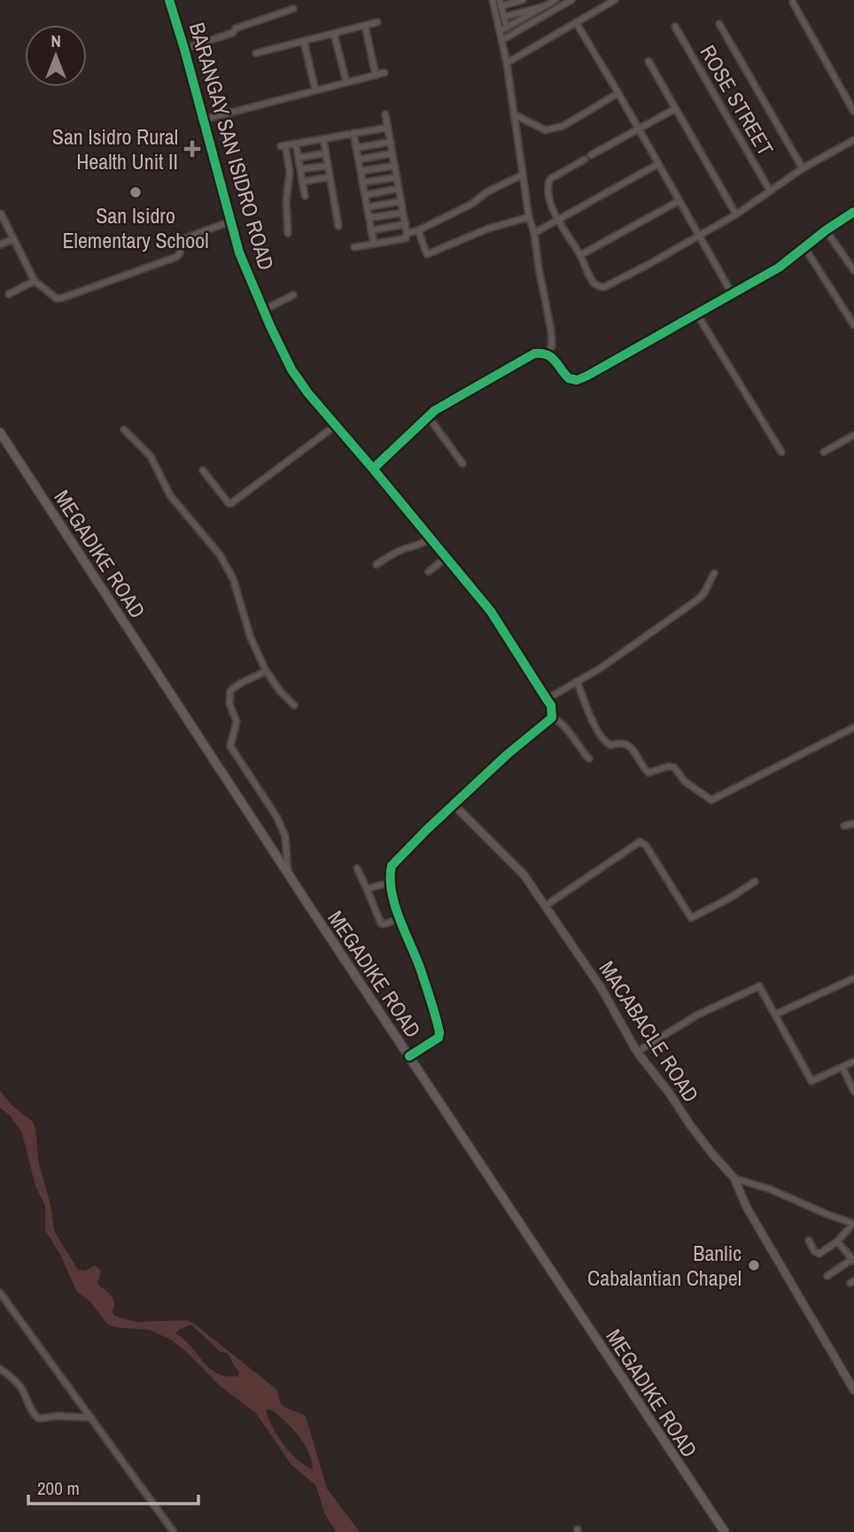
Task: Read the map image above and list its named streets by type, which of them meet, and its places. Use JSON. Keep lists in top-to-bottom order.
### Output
{
  "streets": {
    "main road": ["MEGADIKE ROAD"],
    "street": ["ROSE STREET", "BARANGAY SAN ISIDRO ROAD", "MACABACLE ROAD"]
  },
  "places": {
    "health": ["San Isidro Rural Health Unit II"],
    "other": ["San Isidro Elementary School", "Banlic Cabalantian Chapel"]
  },
  "scale_bar": "200 m",
  "north": "top"
}
